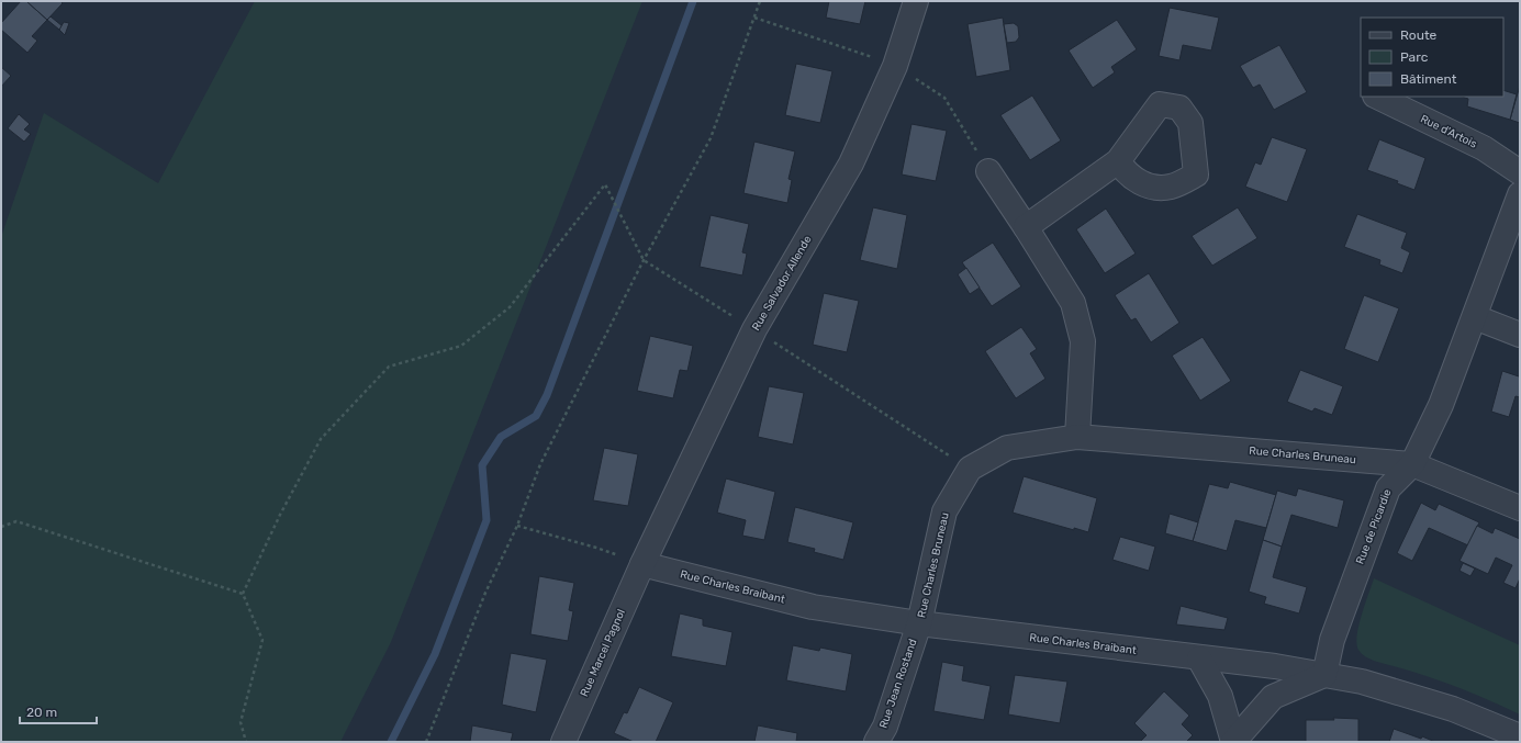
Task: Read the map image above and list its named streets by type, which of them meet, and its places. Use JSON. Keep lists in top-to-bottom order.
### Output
{
  "streets": {
    "street": [
      "Rue d'Artois",
      "Rue Salvador Allende",
      "Rue Charles Bruneau",
      "Rue de Picardie",
      "Rue Charles Braibant",
      "Rue Marcel Pagnol",
      "Rue Jean Rostand"
    ]
  },
  "crossings": [
    ["Rue Salvador Allende", "Rue Charles Braibant"],
    ["Rue Salvador Allende", "Rue Marcel Pagnol"],
    ["Rue Charles Bruneau", "Rue de Picardie"],
    ["Rue Charles Bruneau", "Rue Charles Braibant"],
    ["Rue Charles Bruneau", "Rue Jean Rostand"],
    ["Rue de Picardie", "Rue Charles Braibant"],
    ["Rue Charles Braibant", "Rue Marcel Pagnol"],
    ["Rue Charles Braibant", "Rue Jean Rostand"]
  ],
  "legend": ["Route", "Parc", "Bâtiment"],
  "scale_bar": "20 m"
}
